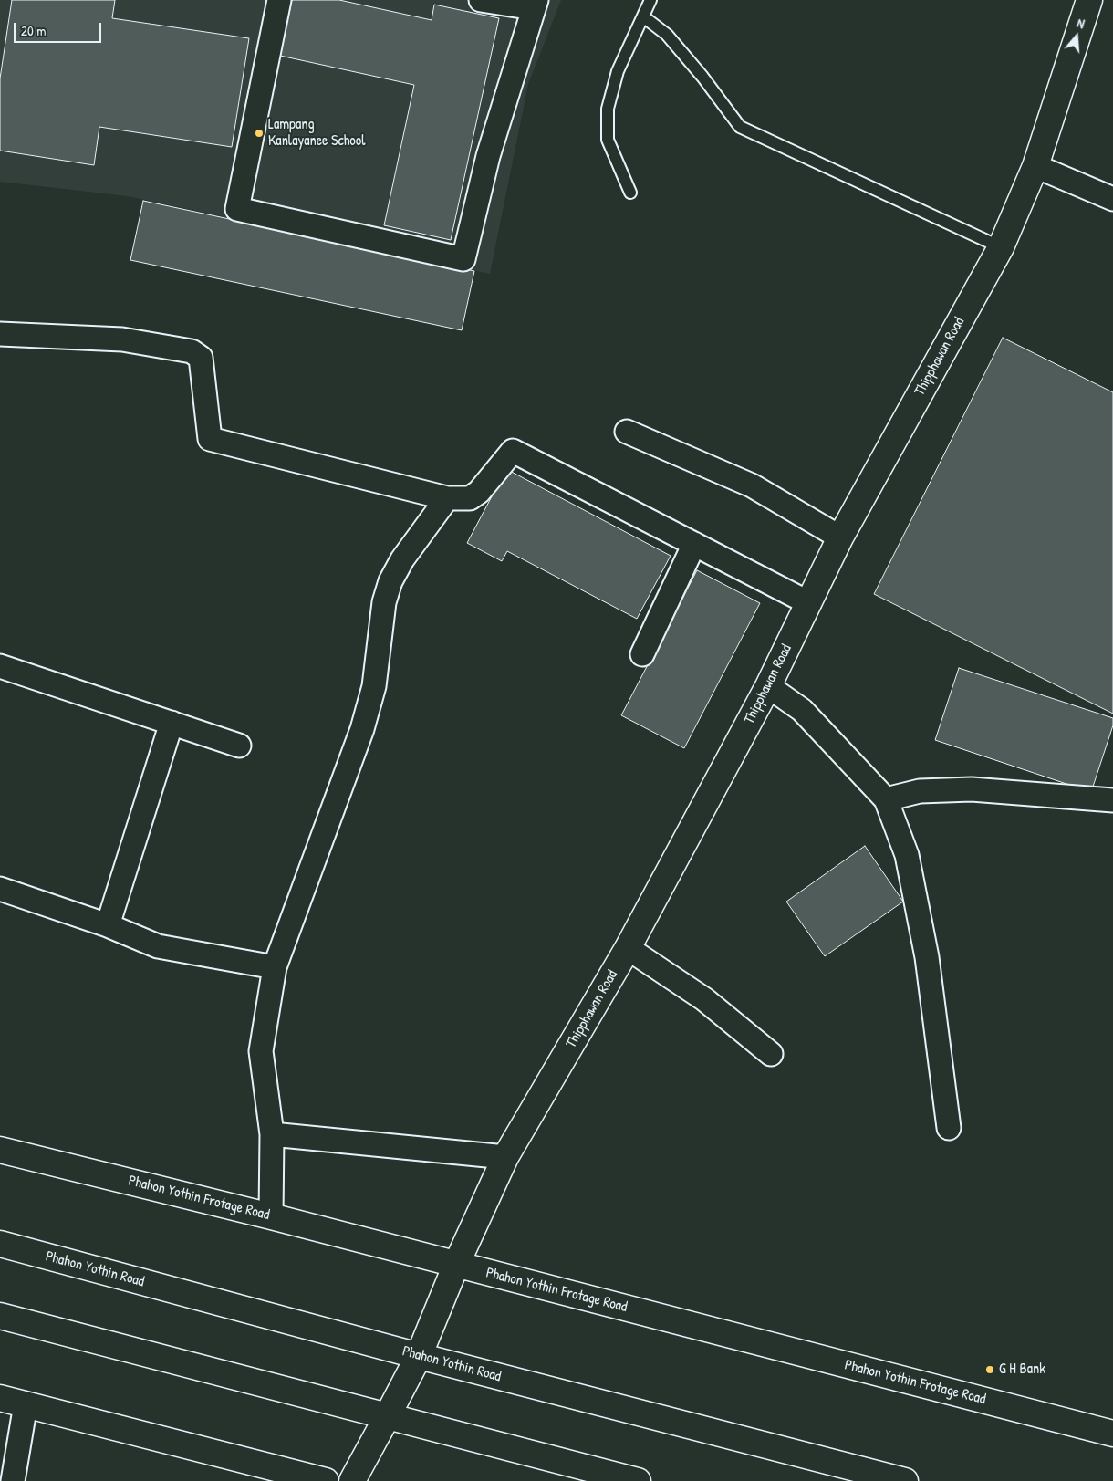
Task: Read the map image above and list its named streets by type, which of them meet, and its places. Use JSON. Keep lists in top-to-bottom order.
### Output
{
  "streets": {
    "main road": ["Thipphawan Road", "Phahon Yothin Frotage Road", "Phahon Yothin Road"]
  },
  "crossings": [
    ["Thipphawan Road", "Phahon Yothin Frotage Road"],
    ["Thipphawan Road", "Phahon Yothin Road"]
  ],
  "places": ["Lampang Kanlayanee School", "G H Bank"],
  "scale_bar": "20 m",
  "north": "top"
}
